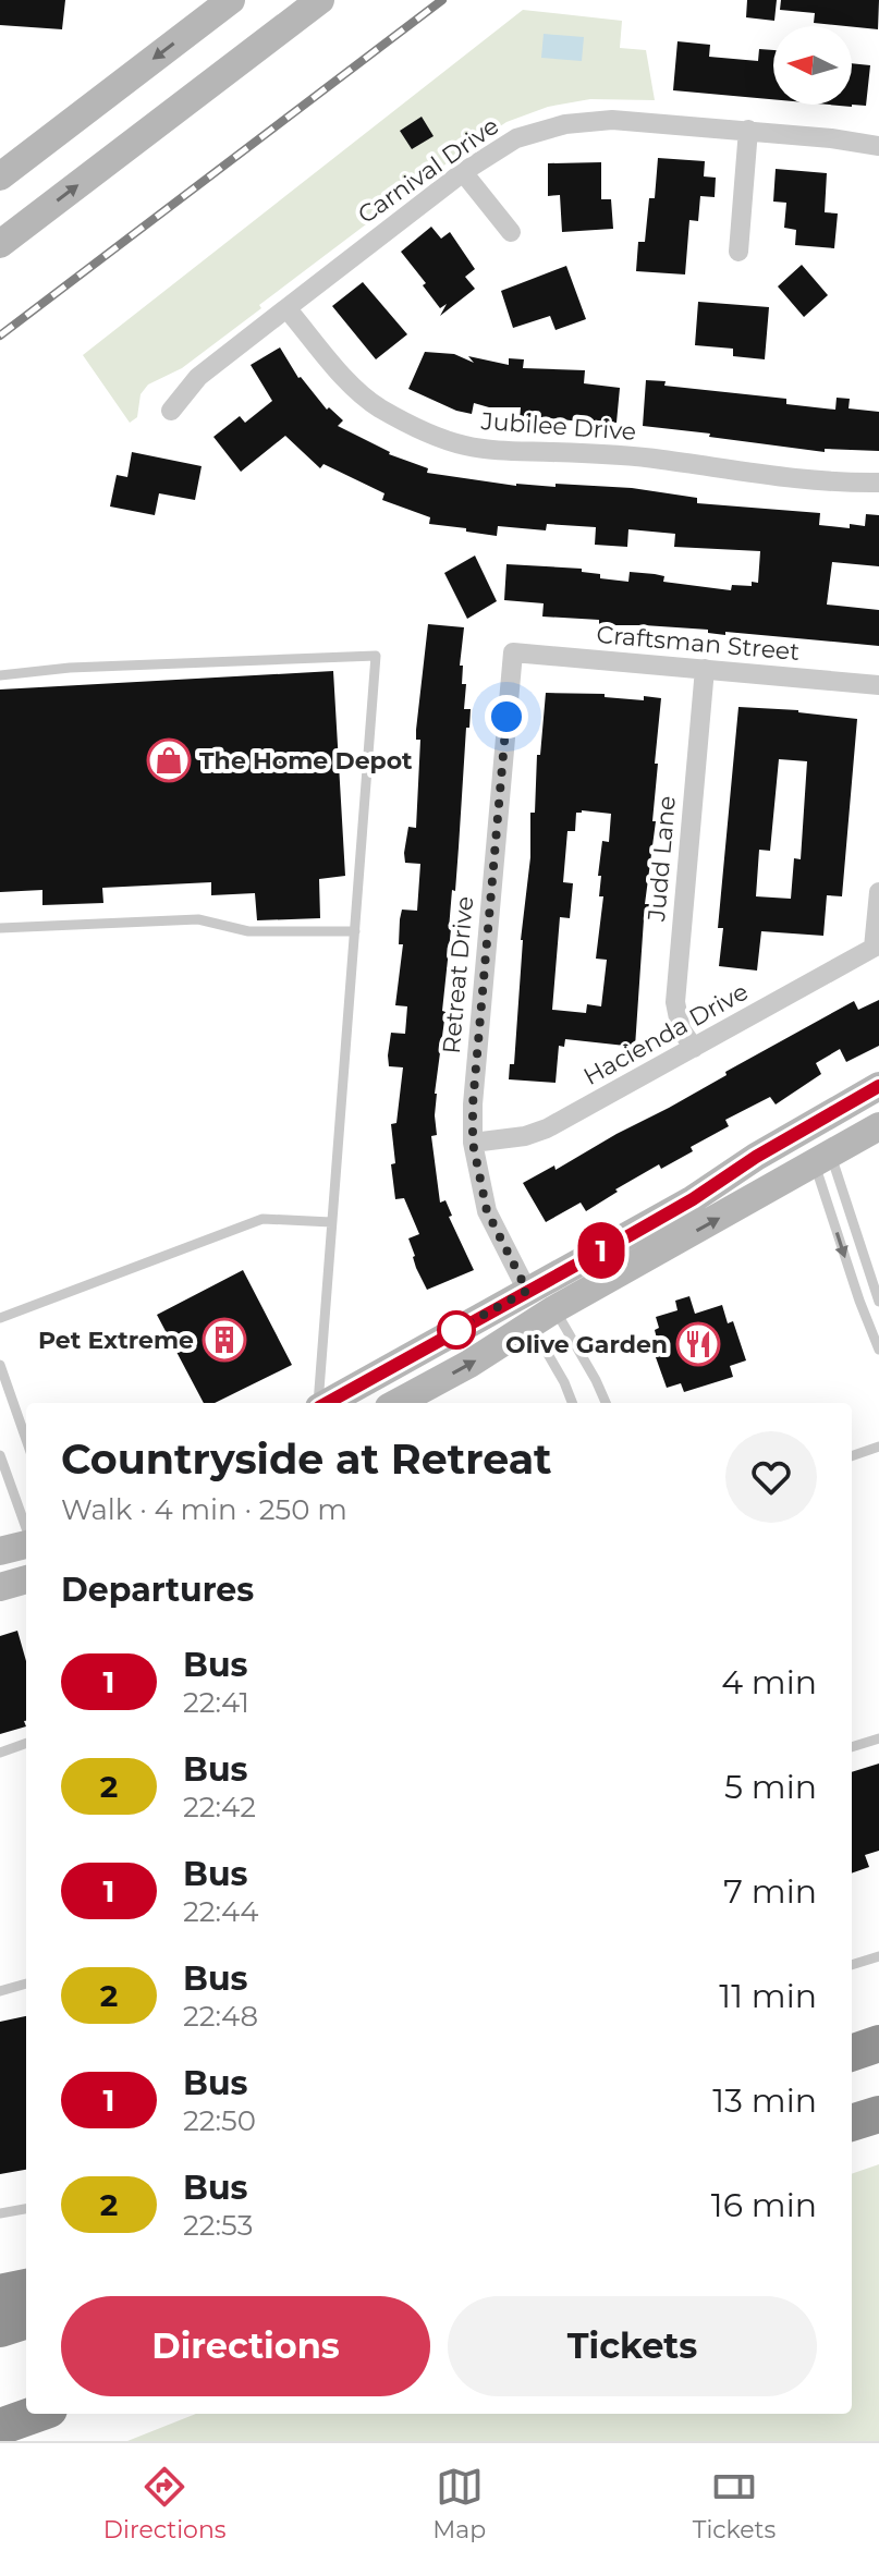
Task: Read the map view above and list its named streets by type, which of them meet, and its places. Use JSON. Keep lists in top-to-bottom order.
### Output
{
  "streets": {
    "street": [
      "Carnival Drive",
      "Jubilee Drive",
      "Craftsman Street",
      "Judd Lane",
      "Retreat Drive",
      "Hacienda Drive"
    ]
  },
  "crossings": [
    ["Carnival Drive", "Jubilee Drive"],
    ["Craftsman Street", "Judd Lane"],
    ["Craftsman Street", "Retreat Drive"],
    ["Judd Lane", "Hacienda Drive"],
    ["Retreat Drive", "Hacienda Drive"]
  ],
  "places": {
    "shop": ["The Home Depot"],
    "building": ["Pet Extreme"],
    "restaurant": ["Olive Garden"]
  },
  "lines": ["bus line 1"],
  "north": "left",
  "page": {
    "on_map": "1",
    "heading": [
      ["Countryside at Retreat", "Walk · 4 min · 250 m"],
      "Departures"
    ],
    "list": [
      {
        "mark": "1",
        "name": "Bus",
        "note": "22:41",
        "value": "4 min"
      },
      {
        "mark": "2",
        "name": "Bus",
        "note": "22:42",
        "value": "5 min"
      },
      {
        "mark": "1",
        "name": "Bus",
        "note": "22:44",
        "value": "7 min"
      },
      {
        "mark": "2",
        "name": "Bus",
        "note": "22:48",
        "value": "11 min"
      },
      {
        "mark": "1",
        "name": "Bus",
        "note": "22:50",
        "value": "13 min"
      },
      {
        "mark": "2",
        "name": "Bus",
        "note": "22:53",
        "value": "16 min"
      }
    ],
    "buttons": ["Directions", "Tickets"],
    "tabs": ["Directions", "Map", "Tickets"]
  }
}
